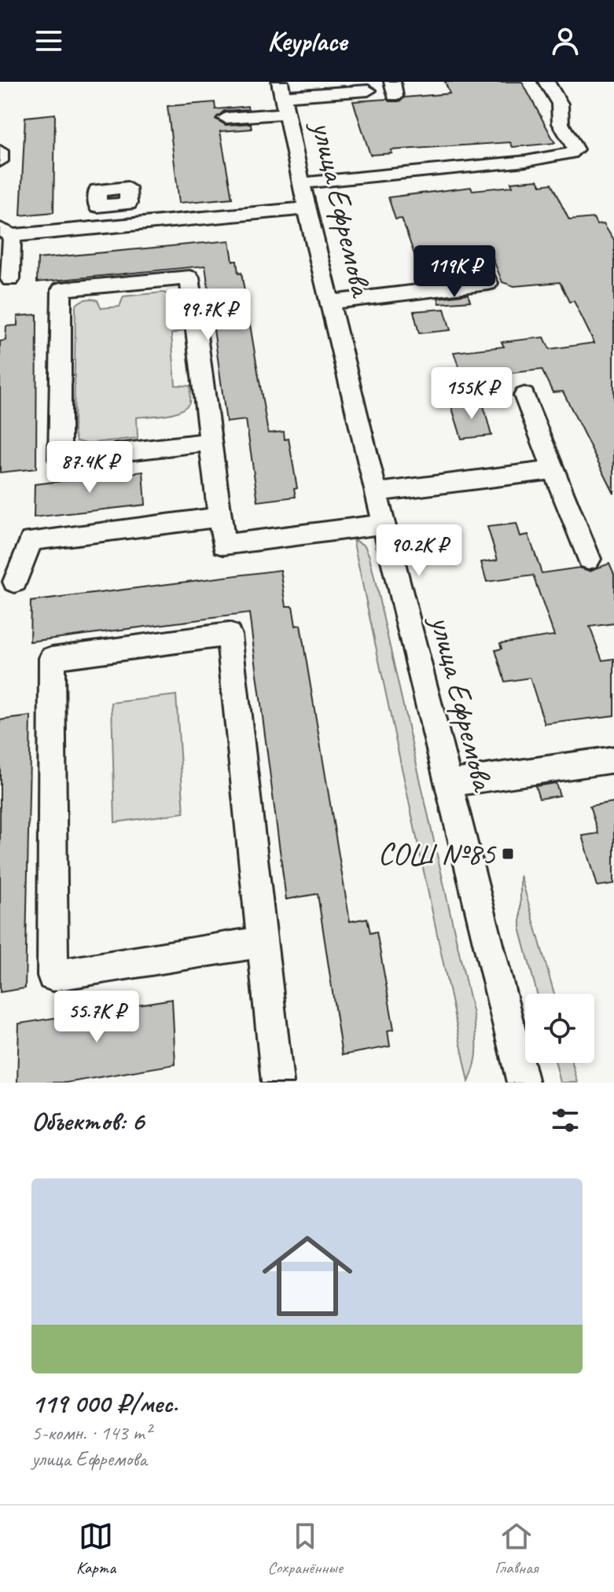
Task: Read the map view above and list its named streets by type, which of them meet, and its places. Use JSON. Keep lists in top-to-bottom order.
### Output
{
  "streets": {
    "street": ["улица Ефремова"]
  },
  "places": {
    "transit": ["СОШ №85"]
  },
  "page": {
    "header": "Keyplace",
    "price": [
      "119K ₽",
      "99.7K ₽",
      "155K ₽",
      "87.4K ₽",
      "90.2K ₽",
      "55.7K ₽"
    ],
    "heading": "Объектов: 6",
    "list": [
      {
        "name": "119 000 ₽/мес.",
        "note": "5-комн. · 143 m² · улица Ефремова"
      }
    ],
    "tabs": ["Карта", "Сохранённые", "Главная"]
  }
}
